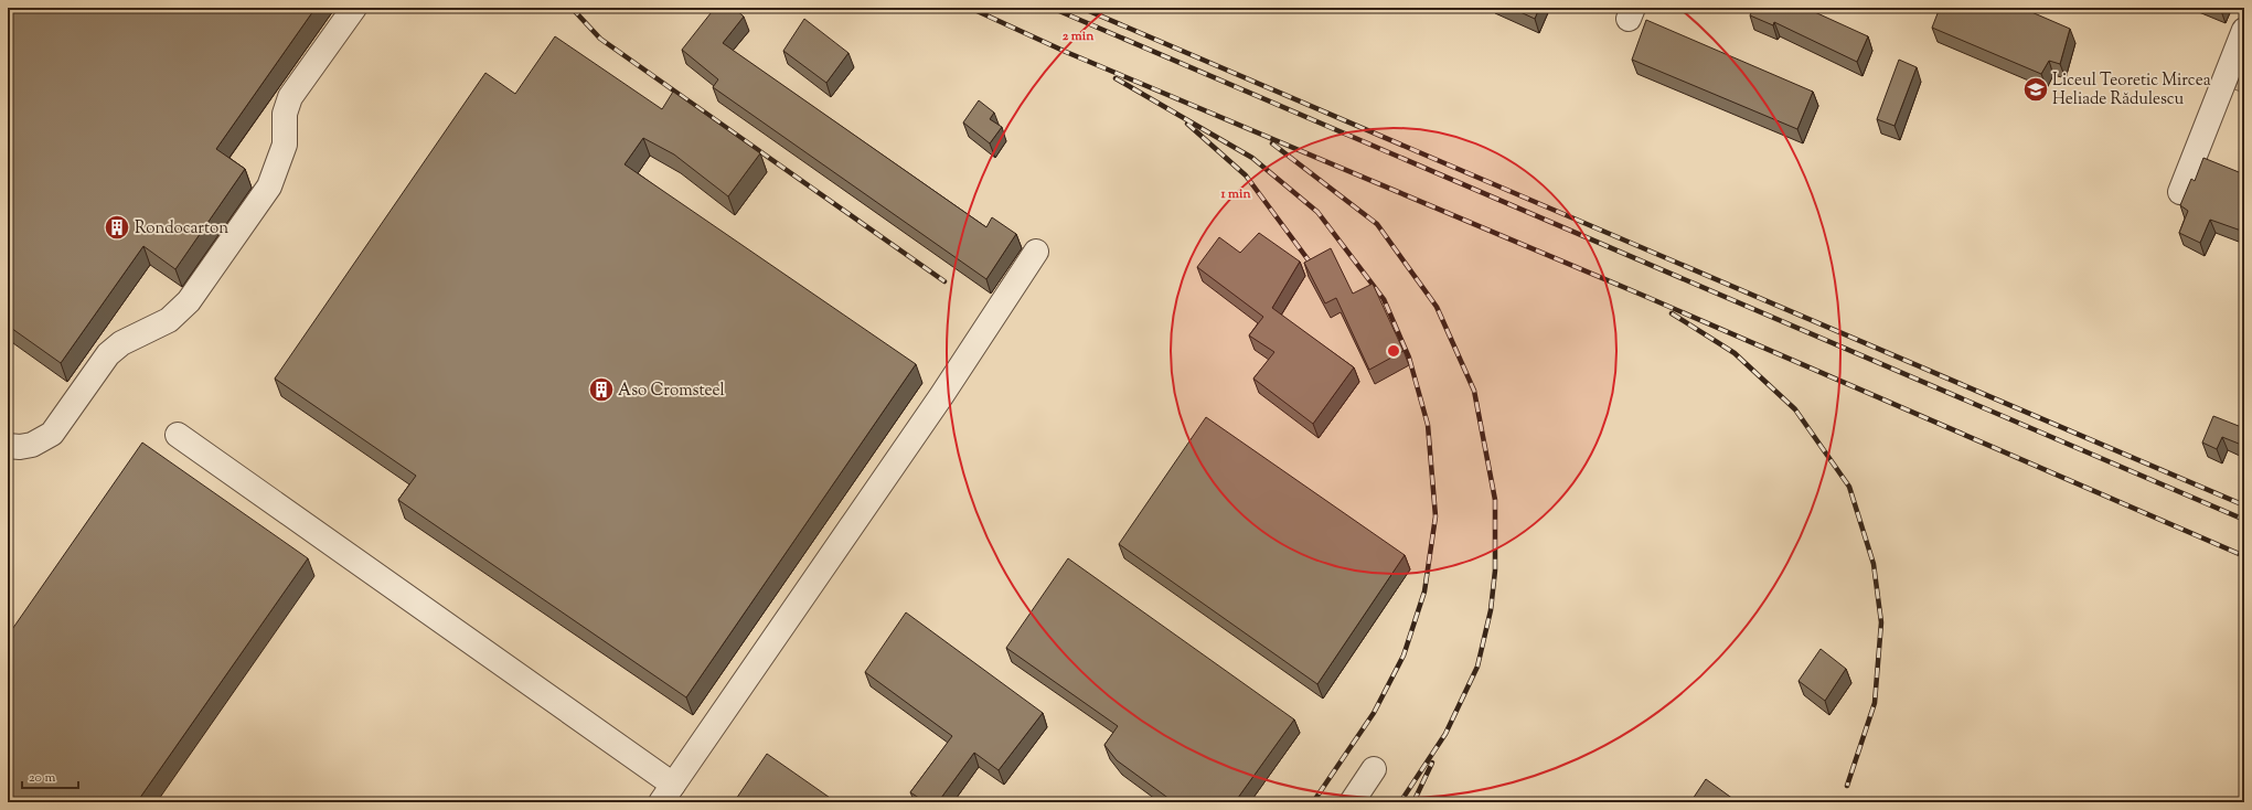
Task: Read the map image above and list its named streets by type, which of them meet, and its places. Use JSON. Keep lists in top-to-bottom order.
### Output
{
  "places": {
    "school or university": ["Liceul Teoretic Mircea Heliade Rădulescu"],
    "building": ["Rondocarton", "Aso Cromsteel"]
  },
  "scale_bar": "20 m",
  "rings": ["2 min", "1 min"]
}
